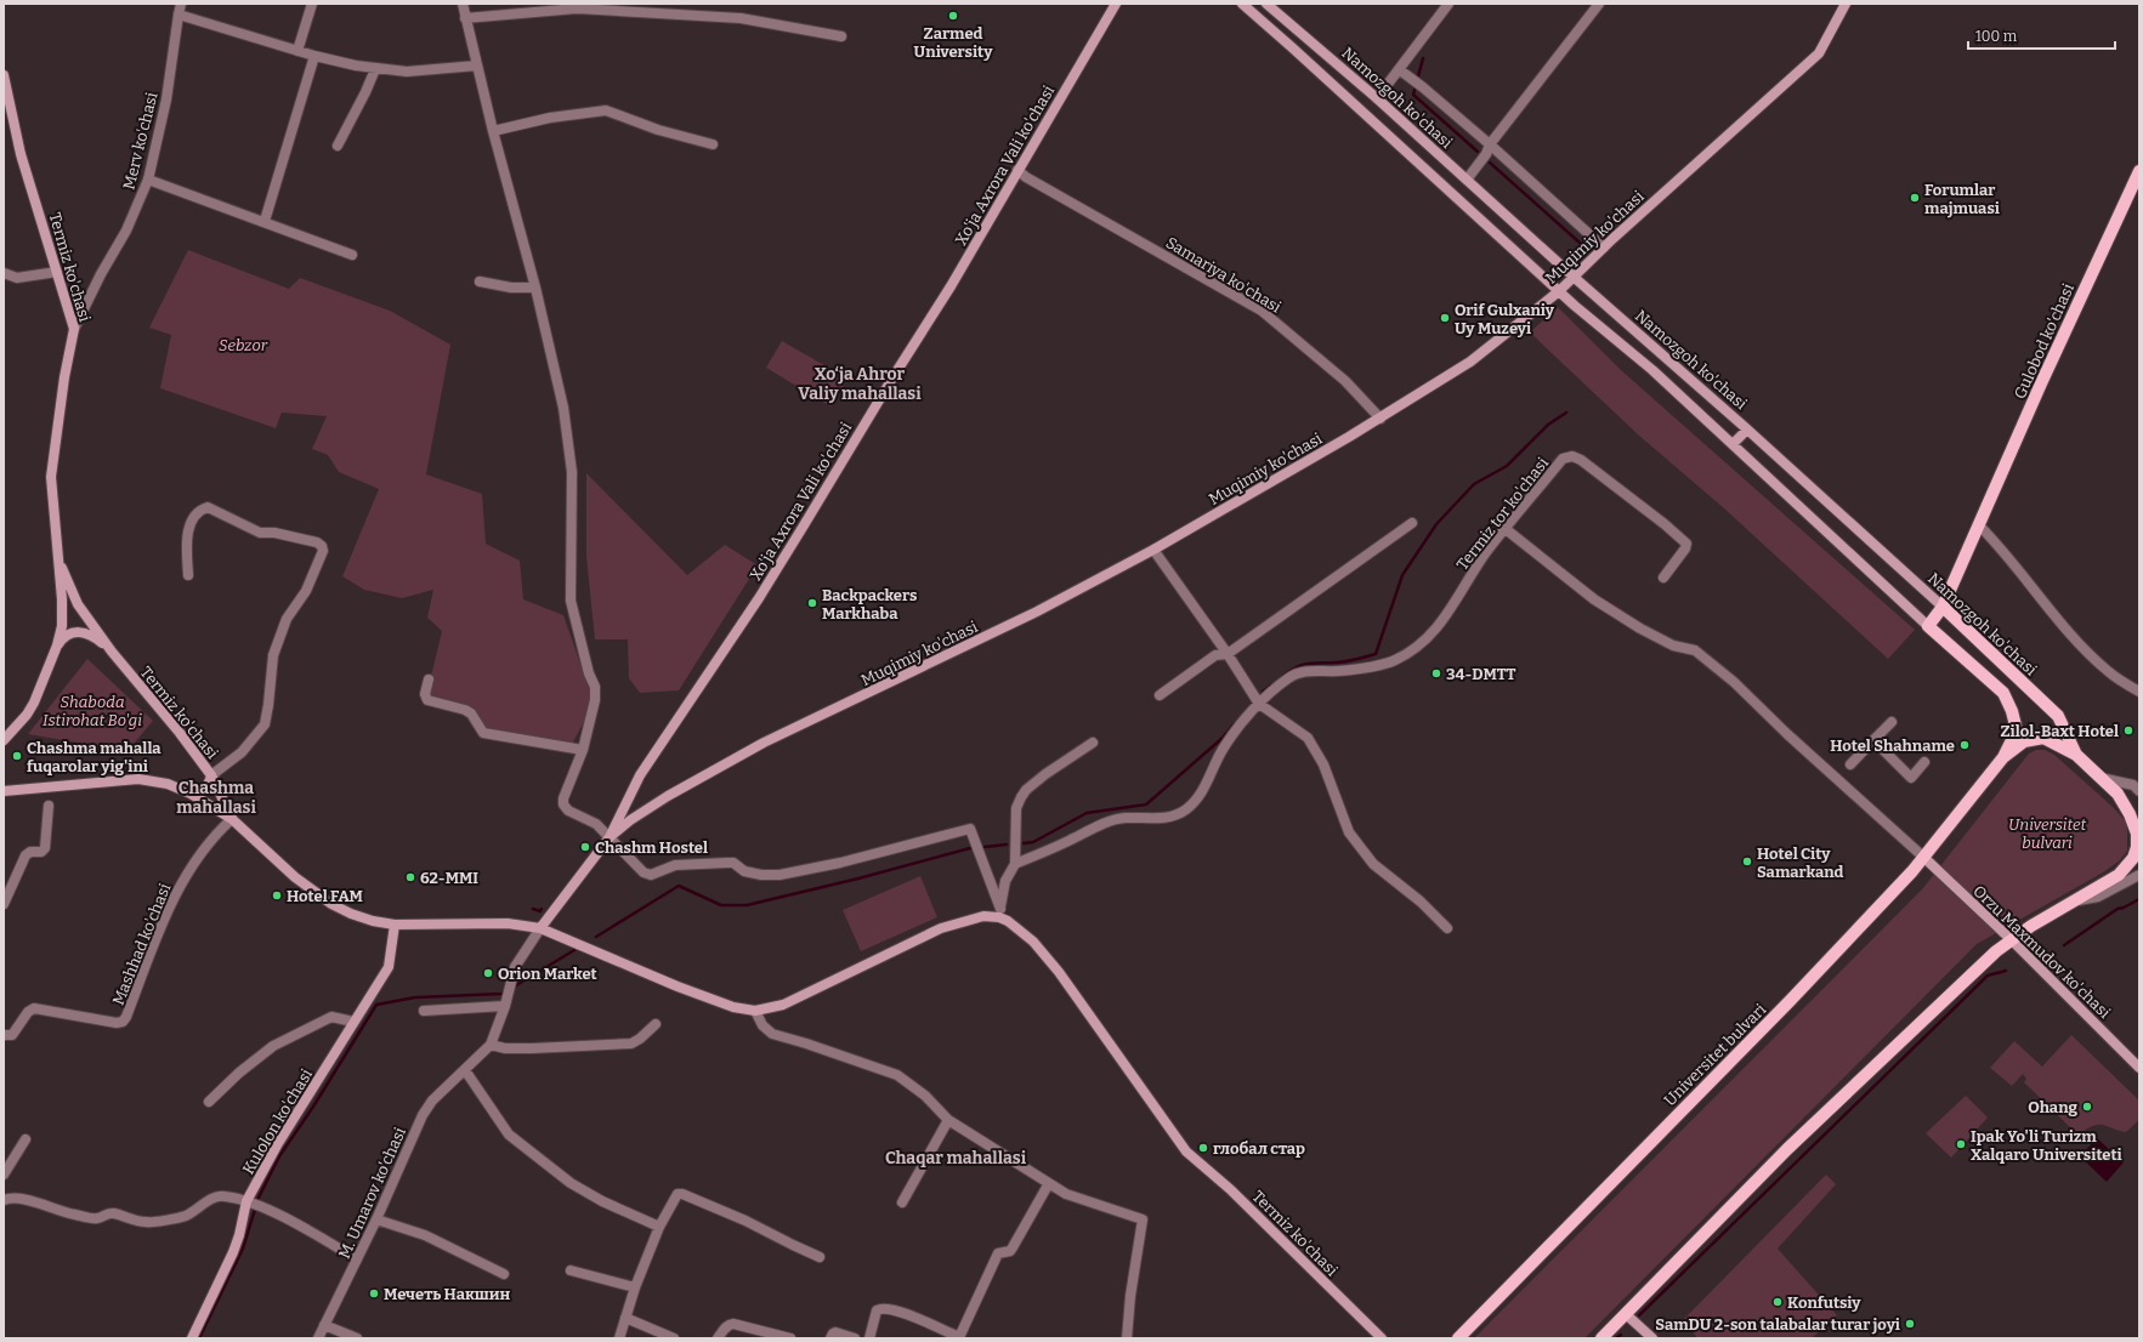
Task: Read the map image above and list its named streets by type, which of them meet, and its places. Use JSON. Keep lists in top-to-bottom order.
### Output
{
  "streets": {
    "main road": [
      "Namozgoh ko'chasi",
      "Xo'ja Axrora Vali ko'chasi",
      "Muqimiy ko'chasi",
      "Termiz ko'chasi",
      "Gulobod ko'chasi",
      "Orzu Maxmudov ko'chasi",
      "Universitet bulvari",
      "Kulolon ko'chasi"
    ],
    "street": [
      "Merv ko'chasi",
      "Samariya ko'chasi",
      "Termiz tor ko'chasi",
      "Mashhad ko'chasi",
      "M. Umarov ko'chasi"
    ]
  },
  "crossings": [
    ["Namozgoh ko'chasi", "Muqimiy ko'chasi"],
    ["Namozgoh ko'chasi", "Gulobod ko'chasi"],
    ["Namozgoh ko'chasi", "Universitet bulvari"],
    ["Merv ko'chasi", "Termiz ko'chasi"],
    ["Xo'ja Axrora Vali ko'chasi", "Muqimiy ko'chasi"],
    ["Xo'ja Axrora Vali ko'chasi", "Samariya ko'chasi"],
    ["Muqimiy ko'chasi", "Samariya ko'chasi"],
    ["Termiz ko'chasi", "Mashhad ko'chasi"],
    ["Orzu Maxmudov ko'chasi", "Universitet bulvari"]
  ],
  "districts": ["Xo‘ja Ahror Valiy mahallasi", "Chashma mahallasi", "Chaqar mahallasi"],
  "parks": ["Sebzor", "Shaboda Istirohat Bo'gi", "Universitet bulvari"],
  "places": [
    "Zarmed University",
    "Forumlar majmuasi",
    "Orif Gulxaniy Uy Muzeyi",
    "Backpackers Markhaba",
    "34-DMTT",
    "Zilol-Baxt Hotel",
    "Hotel Shahname",
    "Chashma mahalla fuqarolar yig'ini",
    "Chashm Hostel",
    "Hotel City Samarkand",
    "62-MMI",
    "Hotel FAM",
    "Orion Market",
    "Ohang",
    "Ipak Yo'li Turizm Xalqaro Universiteti",
    "глобал стар",
    "Мечеть Накшин",
    "Konfutsiy",
    "SamDU 2-son talabalar turar joyi"
  ],
  "scale_bar": "100 m"
}
